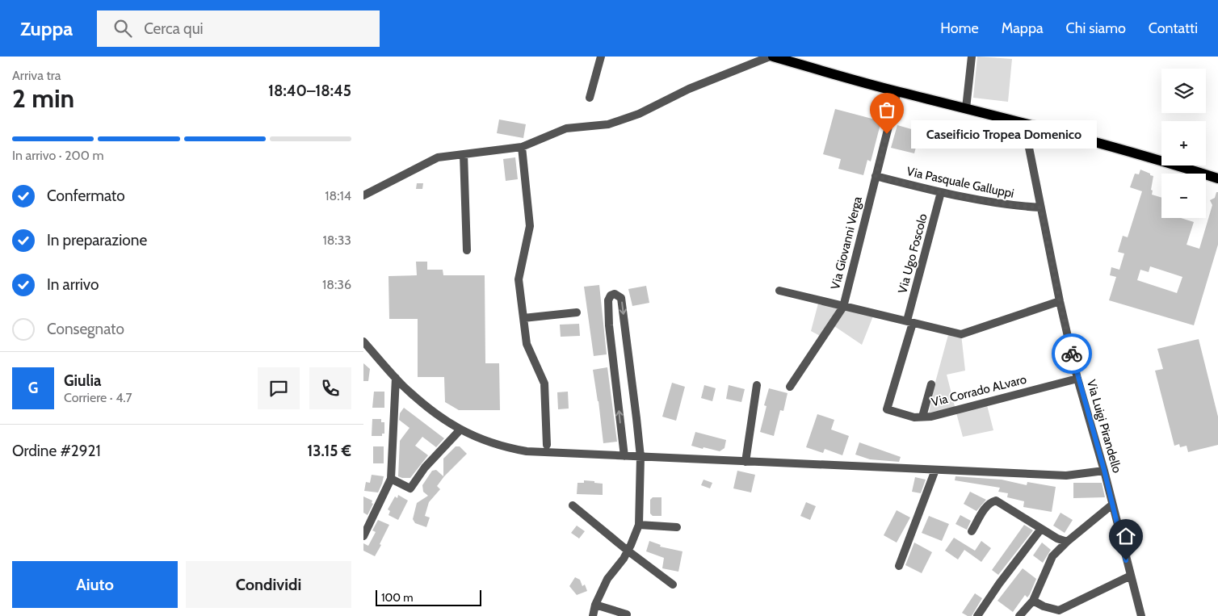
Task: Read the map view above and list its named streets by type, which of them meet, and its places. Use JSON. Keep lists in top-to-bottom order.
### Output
{
  "streets": {
    "street": [
      "Via Pasquale Galluppi",
      "Via Giovanni Verga",
      "Via Ugo Foscolo",
      "Via Corrado ALvaro",
      "Via Luigi Pirandello"
    ]
  },
  "crossings": [
    ["Via Pasquale Galluppi", "Via Giovanni Verga"],
    ["Via Pasquale Galluppi", "Via Ugo Foscolo"],
    ["Via Pasquale Galluppi", "Via Luigi Pirandello"],
    ["Via Ugo Foscolo", "Via Corrado ALvaro"],
    ["Via Corrado ALvaro", "Via Luigi Pirandello"]
  ],
  "places": ["Caseificio Tropea Domenico"],
  "scale_bar": "100 m",
  "page": {
    "header": "Zuppa",
    "search": "Cerca qui",
    "nav": [
      "Home",
      "Mappa",
      "Chi siamo",
      "Contatti"
    ],
    "heading": ["2 min", "Arriva tra", "18:40–18:45"],
    "panel": [
      "Giulia",
      "Corriere · 4.7",
      "Ordine #2921",
      "13.15 €"
    ],
    "map_buttons": ["+", "−"],
    "bubble": "Caseificio Tropea Domenico",
    "bar": "In arrivo · 200 m",
    "list": [
      ["Confermato", "18:14"],
      ["In preparazione", "18:33"],
      ["In arrivo", "18:36"],
      "Consegnato"
    ],
    "round": "G",
    "buttons": ["Aiuto", "Condividi"],
    "scale": "100 m"
  }
}
